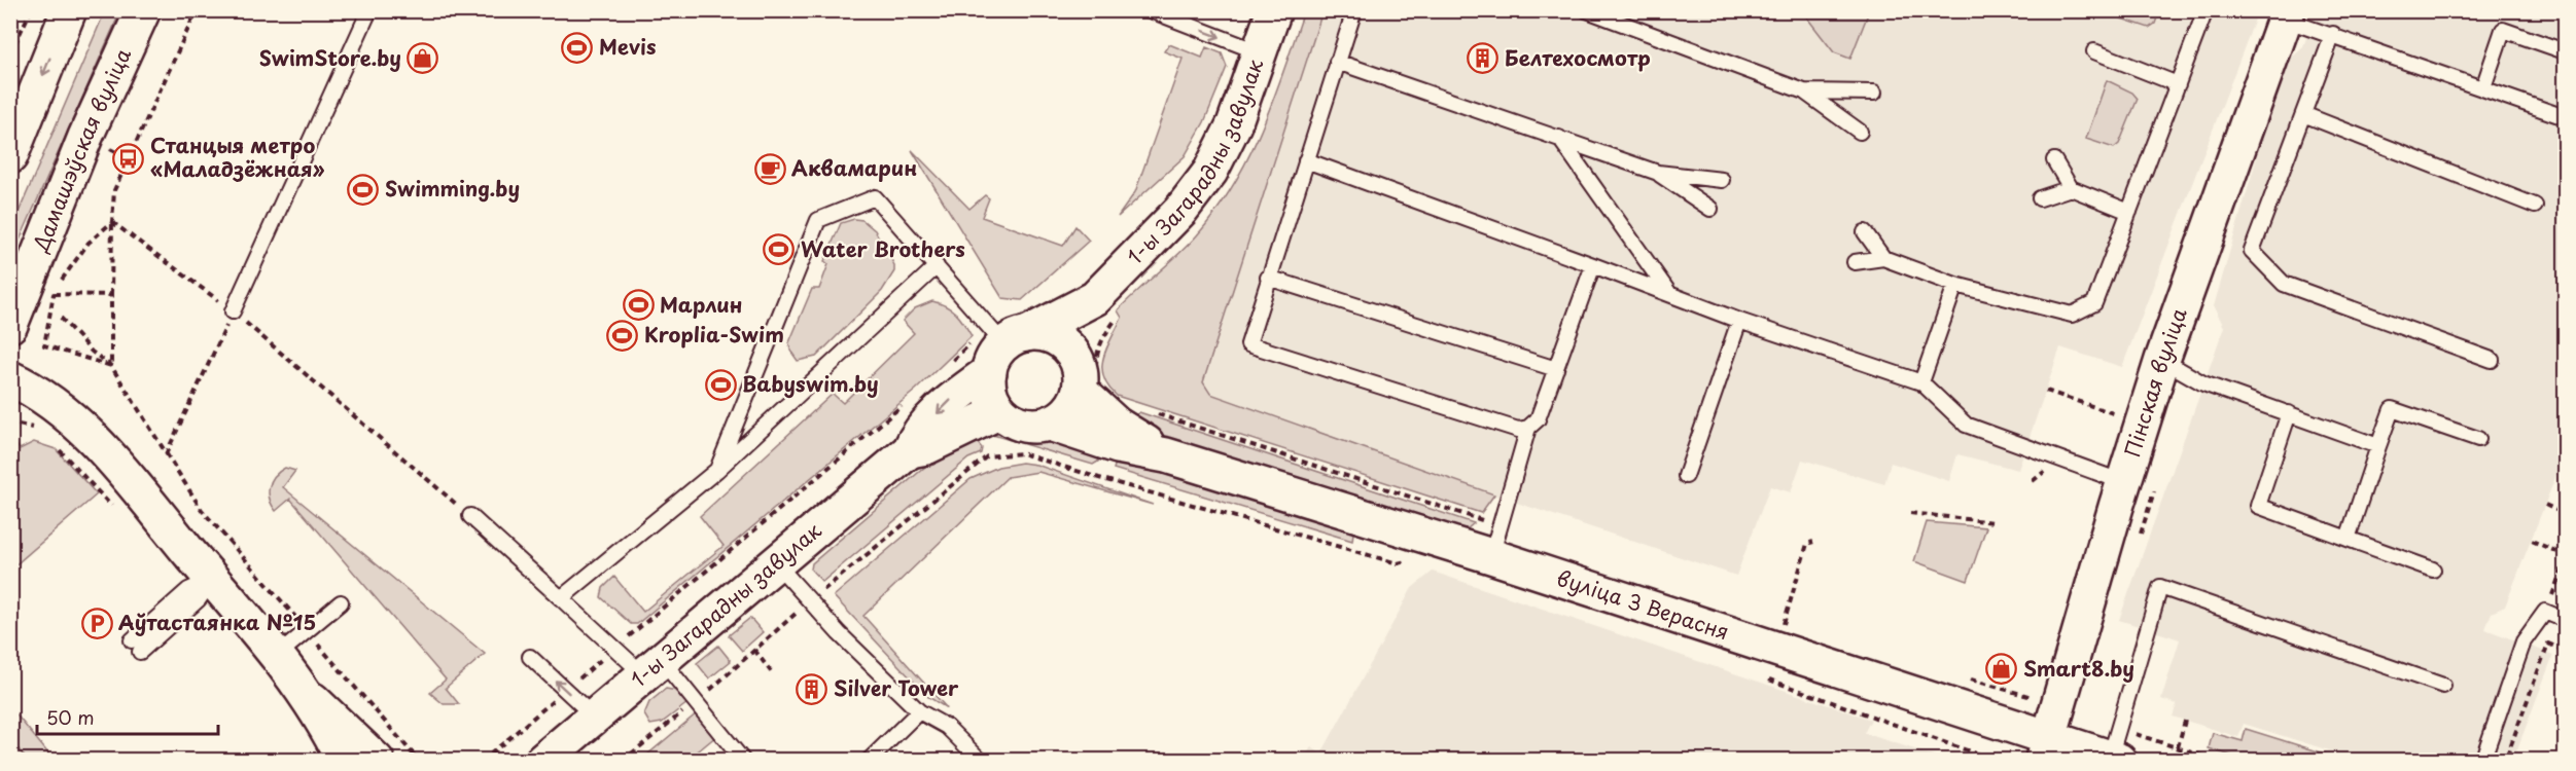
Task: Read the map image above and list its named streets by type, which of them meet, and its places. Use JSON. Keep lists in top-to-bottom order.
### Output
{
  "streets": {
    "main road": [
      "Дамашэўская вуліца",
      "1-ы Загарадны завулак",
      "Пінская вуліца",
      "вуліца 3 Верасня"
    ]
  },
  "crossings": [
    ["1-ы Загарадны завулак", "вуліца 3 Верасня"],
    ["Пінская вуліца", "вуліца 3 Верасня"]
  ],
  "places": {
    "sports": [
      "Mevis",
      "Swimming.by",
      "Water Brothers",
      "Марлин",
      "Kroplia-Swim",
      "Babyswim.by"
    ],
    "shop": ["SwimStore.by", "Smart8.by"],
    "building": ["Белтехосмотр", "Silver Tower"],
    "bus stop": ["Станцыя метро «Маладзёжная»"],
    "cafe": ["Аквамарин"],
    "parking": ["Аўтастаянка №15"]
  },
  "scale_bar": "50 m"
}
